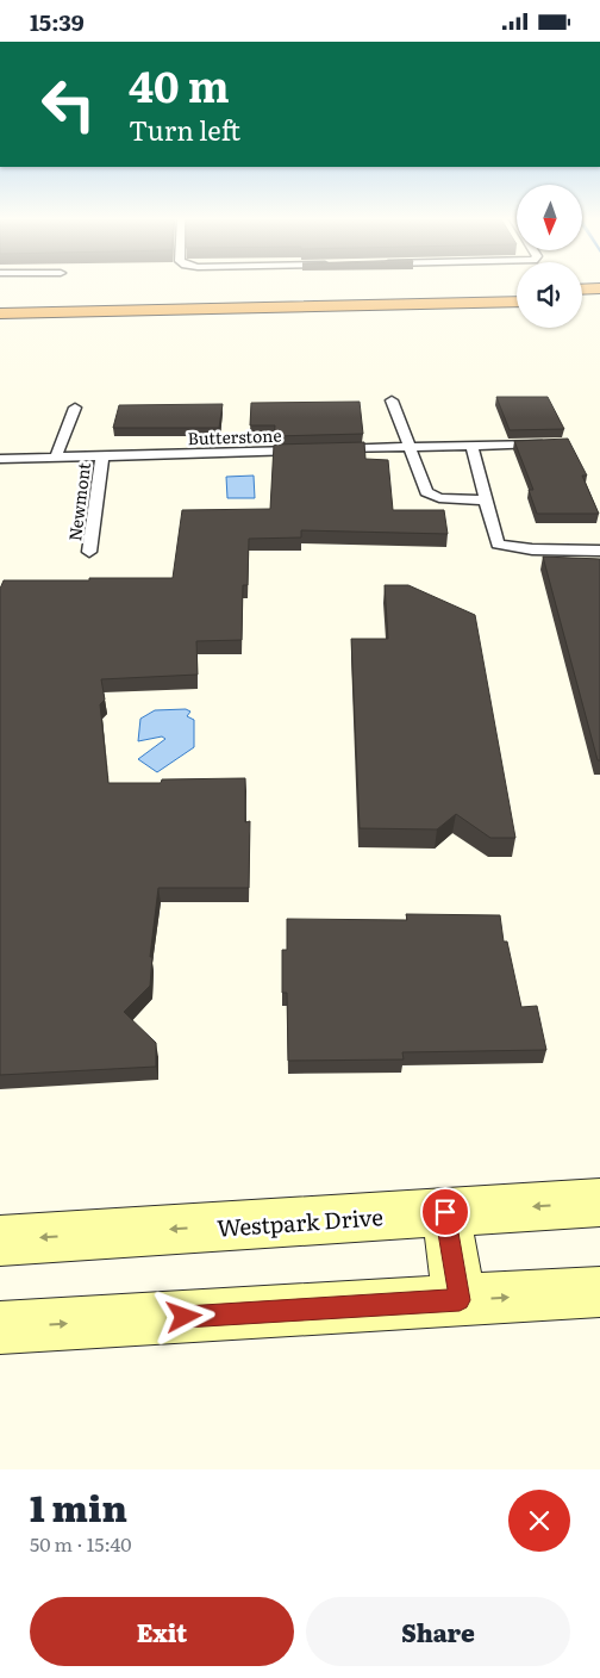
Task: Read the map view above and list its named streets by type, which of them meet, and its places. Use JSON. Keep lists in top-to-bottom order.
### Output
{
  "streets": {
    "main road": ["Westpark Drive"],
    "lane": ["Butterstone", "Newmont"]
  },
  "crossings": [
    ["Butterstone", "Newmont"]
  ],
  "north": "bottom",
  "page": {
    "status": "15:39",
    "turn": ["40 m", "Turn left"],
    "heading": ["1 min", "50 m · 15:40"],
    "buttons": ["Exit", "Share"]
  }
}
